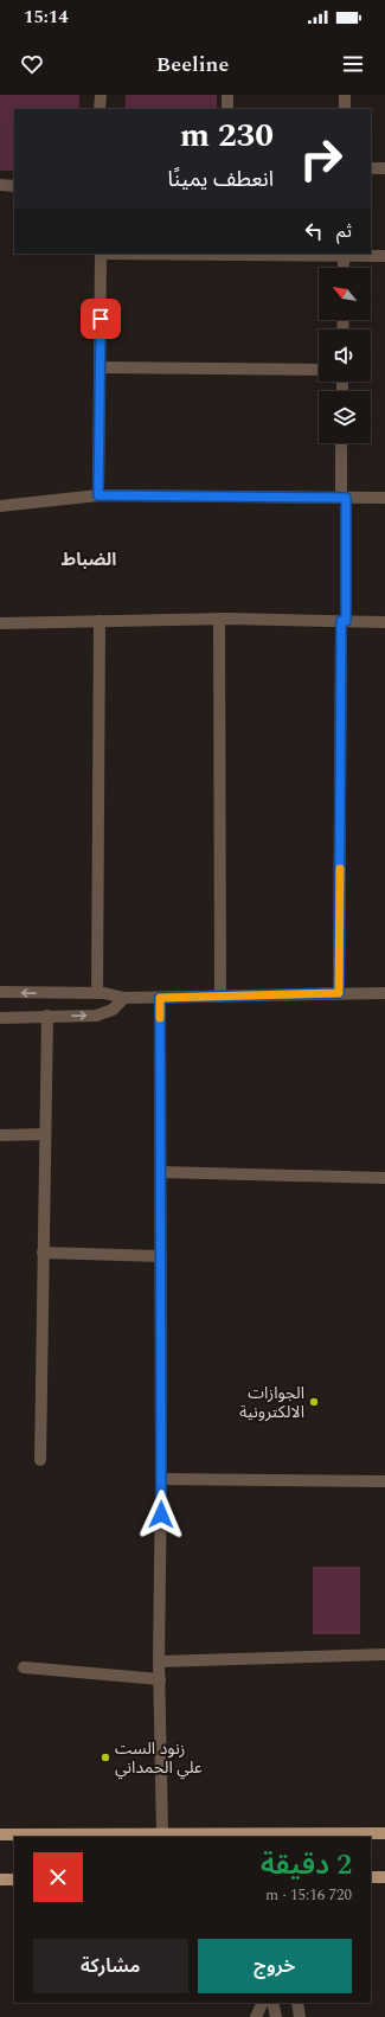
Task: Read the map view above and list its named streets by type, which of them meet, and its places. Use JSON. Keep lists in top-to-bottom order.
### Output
{
  "districts": ["الضباط"],
  "places": ["الجوازات الالكترونية", "زنود الست علي الحمداني"],
  "north": "top left",
  "page": {
    "status": "15:14",
    "header": "Beeline",
    "turn": ["230 m", "انعطف يمينًا"],
    "then": "ثم",
    "heading": ["2 دقيقة", "720 m · 15:16"],
    "buttons": ["خروج", "مشاركة"]
  }
}
